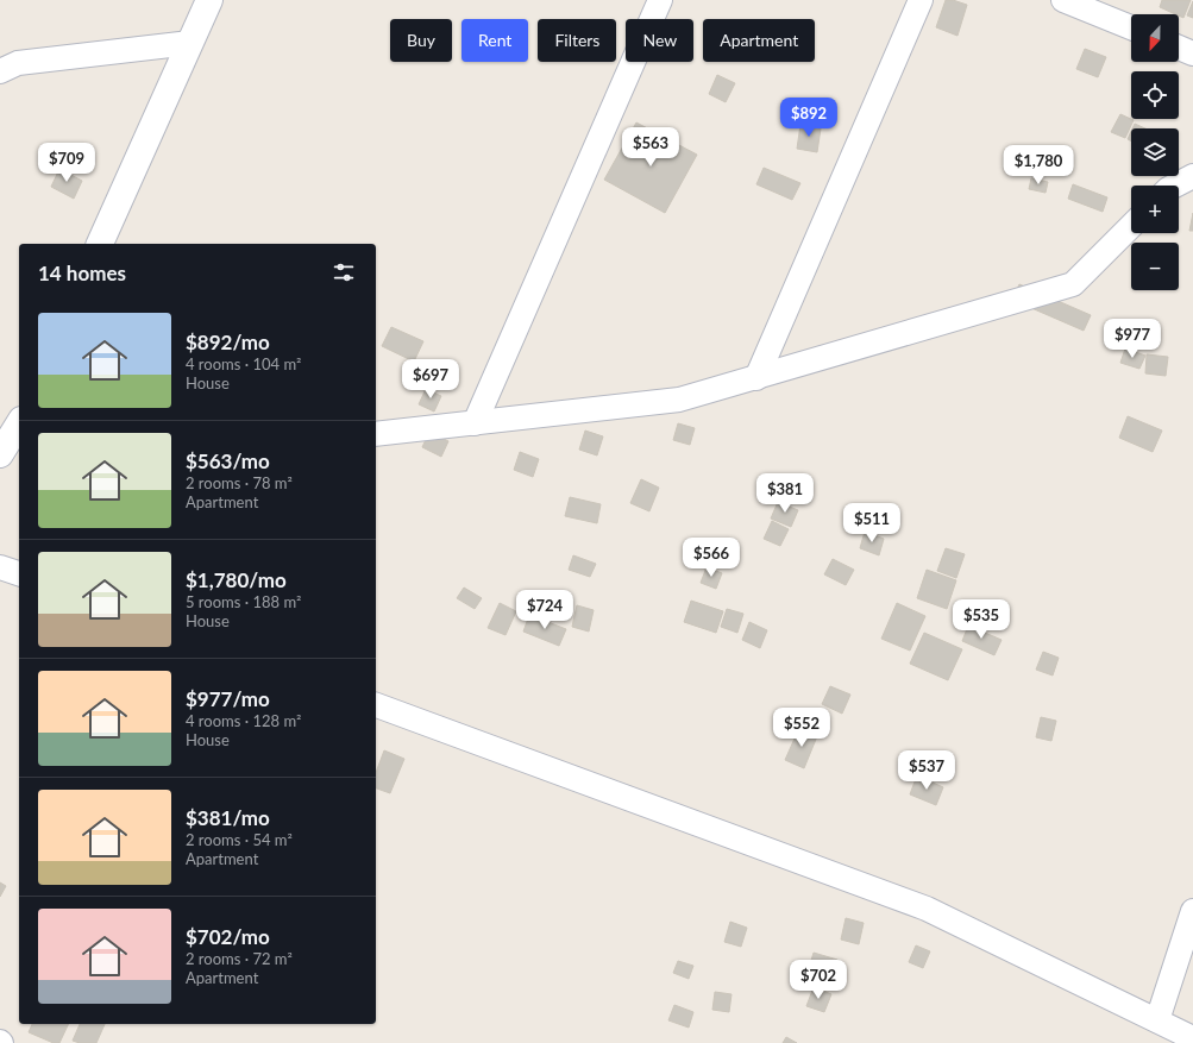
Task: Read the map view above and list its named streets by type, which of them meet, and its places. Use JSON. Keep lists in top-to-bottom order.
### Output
{
  "north": "bottom",
  "page": {
    "map_buttons": ["+", "−"],
    "chip": [
      "Buy",
      "Rent",
      "Filters",
      "New",
      "Apartment"
    ],
    "price": [
      "$892",
      "$563",
      "$709",
      "$1,780",
      "$977",
      "$697",
      "$381",
      "$511",
      "$566",
      "$724",
      "$535",
      "$552",
      "$537",
      "$702"
    ],
    "heading": "14 homes",
    "list": [
      {
        "name": "$892/mo",
        "note": "4 rooms · 104 m² · House"
      },
      {
        "name": "$563/mo",
        "note": "2 rooms · 78 m² · Apartment"
      },
      {
        "name": "$1,780/mo",
        "note": "5 rooms · 188 m² · House"
      },
      {
        "name": "$977/mo",
        "note": "4 rooms · 128 m² · House"
      },
      {
        "name": "$381/mo",
        "note": "2 rooms · 54 m² · Apartment"
      },
      {
        "name": "$702/mo",
        "note": "2 rooms · 72 m² · Apartment"
      }
    ]
  }
}
